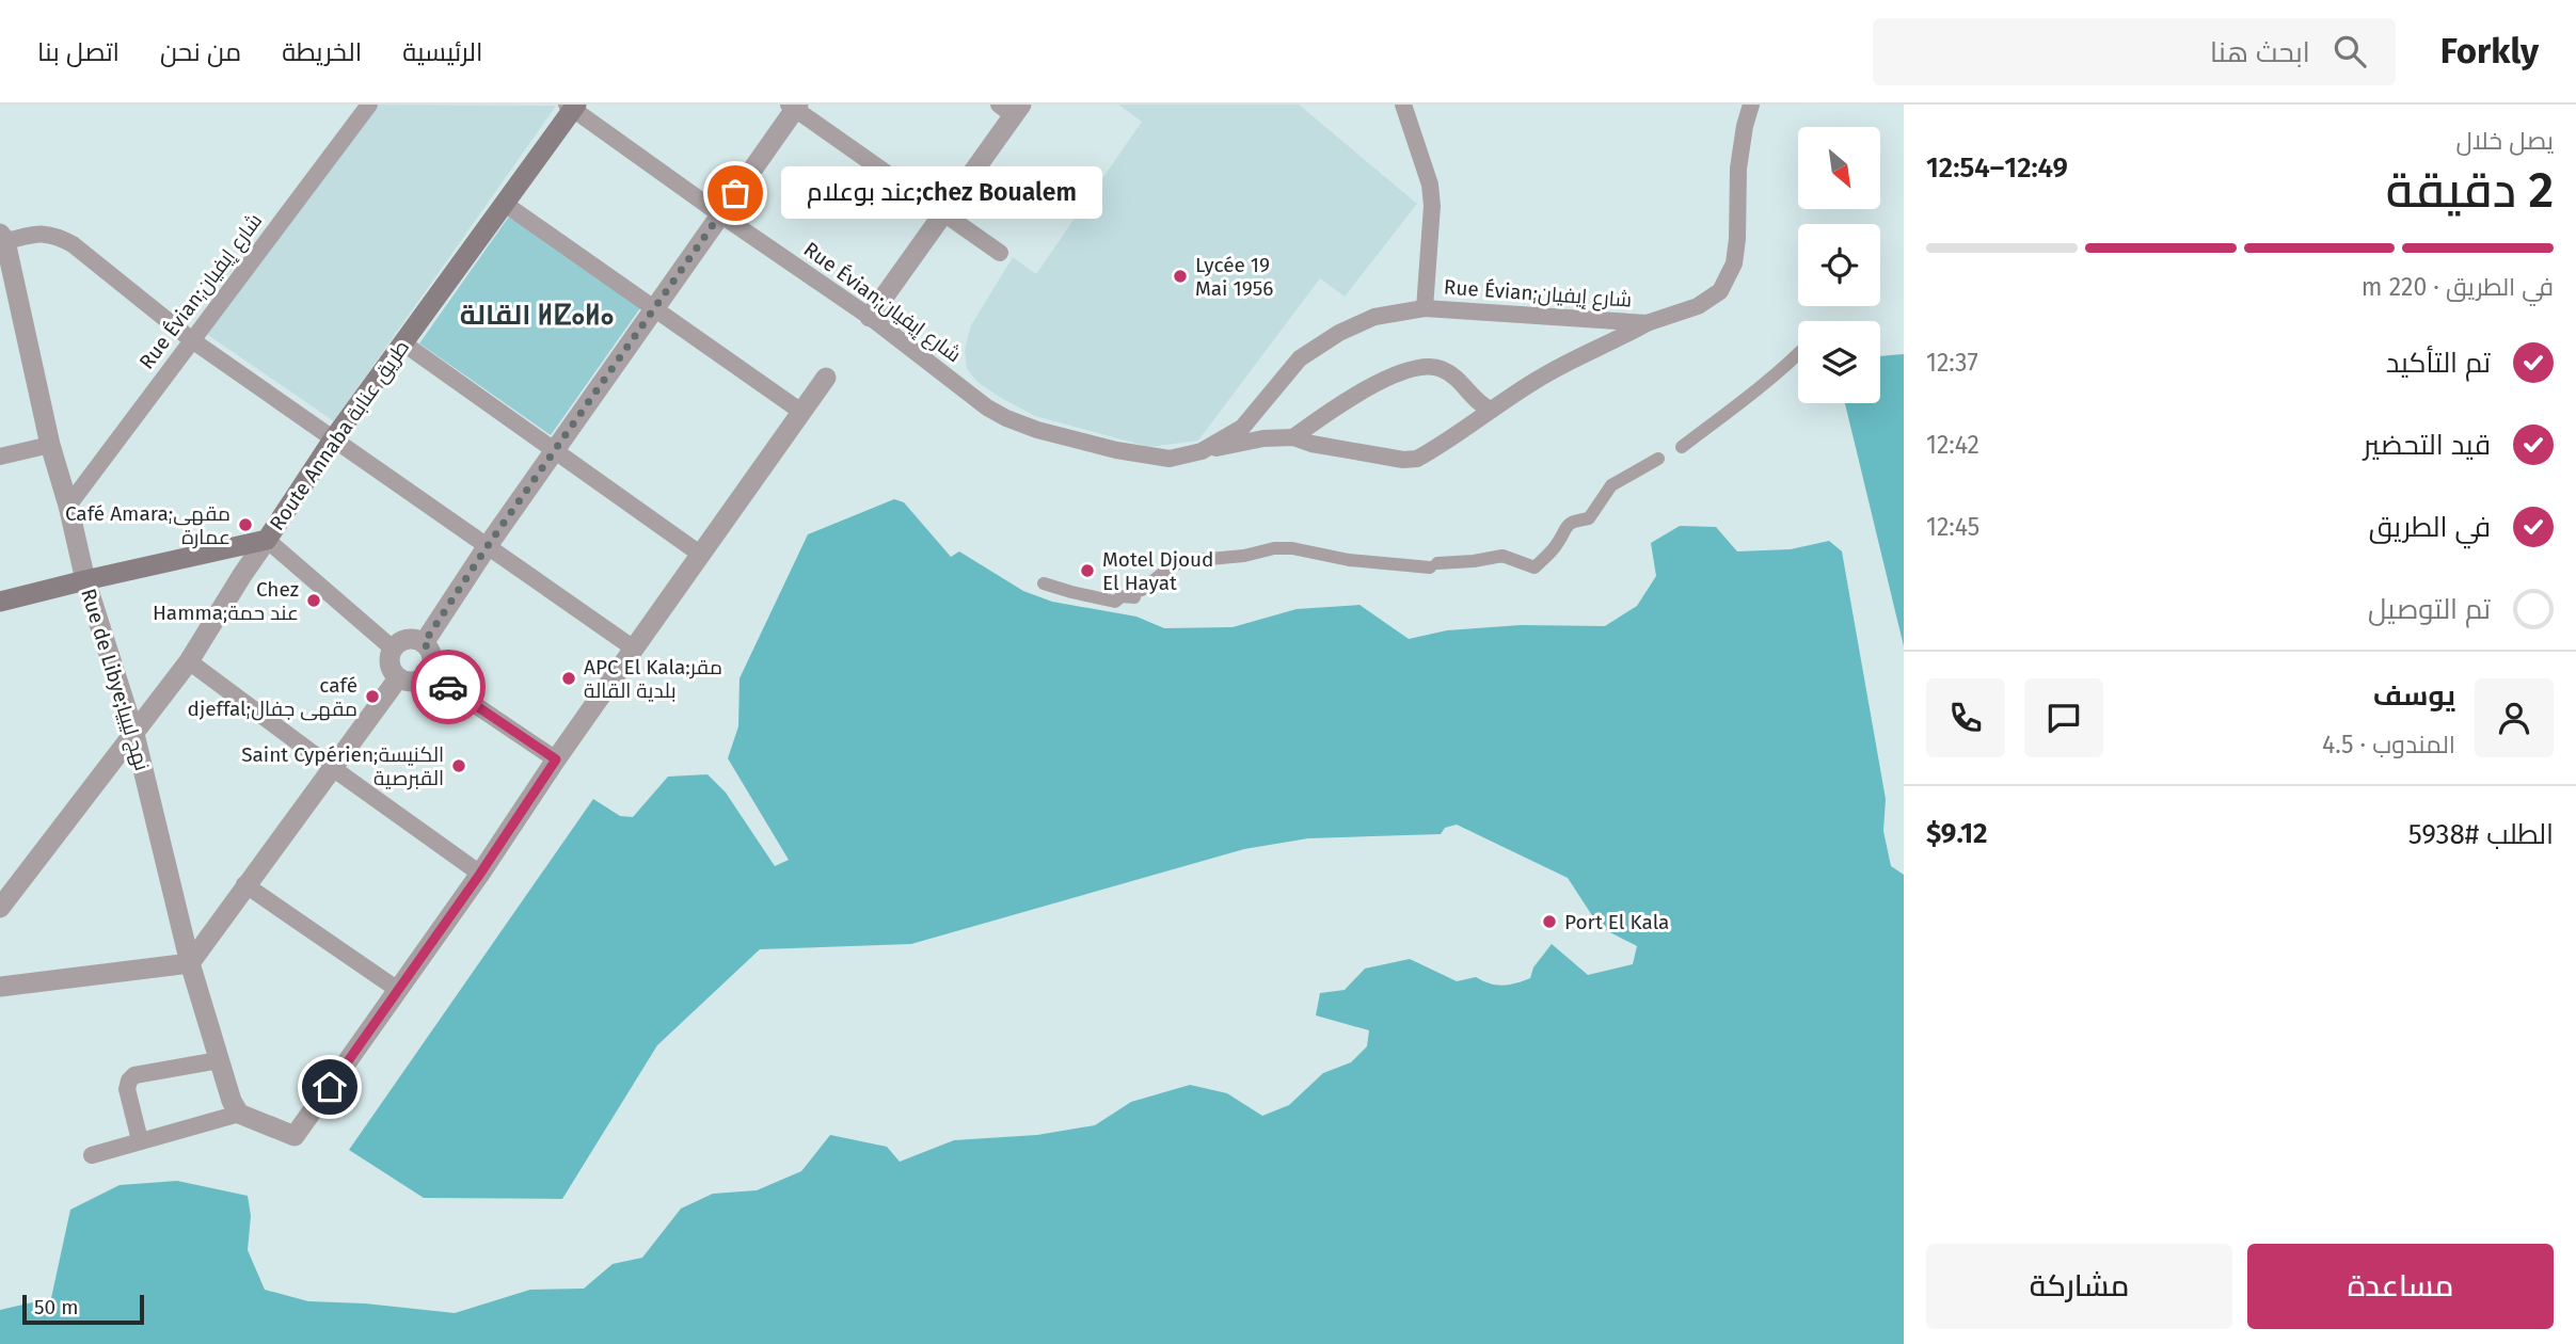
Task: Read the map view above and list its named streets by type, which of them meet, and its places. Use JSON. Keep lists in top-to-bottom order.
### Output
{
  "streets": {
    "main road": ["Route Annaba طريق عنابة"],
    "street": ["Rue Évian;شارع إيفيان", "Rue de Libye;نهج ليبيا"]
  },
  "crossings": [
    ["Rue Évian;شارع إيفيان", "Route Annaba طريق عنابة"],
    ["Rue Évian;شارع إيفيان", "Rue de Libye;نهج ليبيا"],
    ["Route Annaba طريق عنابة", "Rue de Libye;نهج ليبيا"]
  ],
  "districts": ["القالة ⵍⵇⴰⵍⴰ"],
  "places": [
    "chez Boualem;عند بوعلام",
    "Lycée 19 Mai 1956",
    "Café Amara;مقهى عمارة",
    "Motel Djoud El Hayat",
    "Chez Hamma;عند حمة",
    "APC El Kala;مقر بلدية القالة",
    "café djeffal;مقهى جفال",
    "Saint Cypérien;الكنيسة القبرصية",
    "Port El Kala"
  ],
  "scale_bar": "50 m",
  "north": "bottom right",
  "page": {
    "header": "Forkly",
    "search": "ابحث هنا",
    "nav": [
      "الرئيسية",
      "الخريطة",
      "من نحن",
      "اتصل بنا"
    ],
    "heading": ["2 دقيقة", "يصل خلال", "12:49–12:54"],
    "panel": [
      "يوسف",
      "المندوب · 4.5",
      "الطلب #5938",
      "$9.12"
    ],
    "bubble": "chez Boualem;عند بوعلام",
    "bar": "في الطريق · 220 m",
    "list": [
      ["تم التأكيد", "12:37"],
      ["قيد التحضير", "12:42"],
      ["في الطريق", "12:45"],
      "تم التوصيل"
    ],
    "buttons": ["مساعدة", "مشاركة"],
    "scale": "50 m"
  }
}
